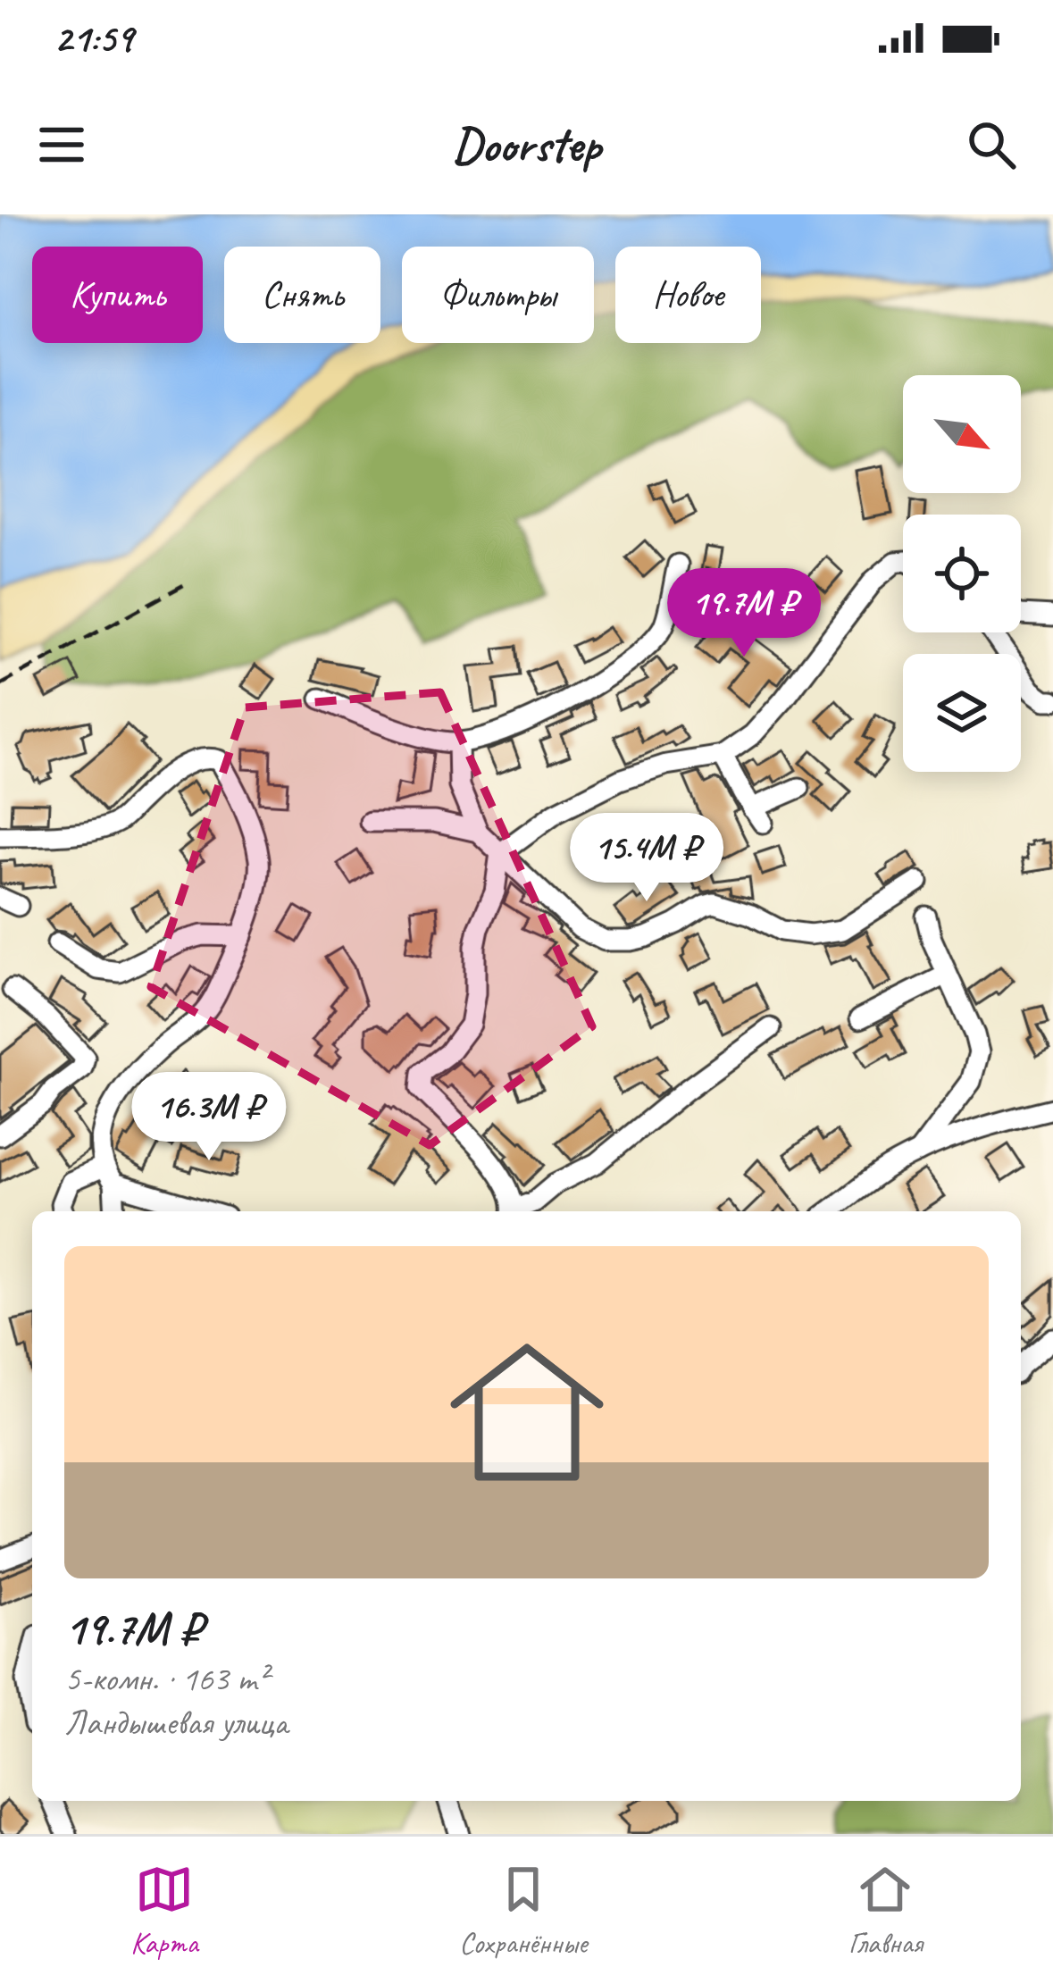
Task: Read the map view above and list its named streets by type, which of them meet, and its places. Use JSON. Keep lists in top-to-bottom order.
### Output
{
  "north": "bottom right",
  "page": {
    "status": "21:59",
    "header": "Doorstep",
    "chip": [
      "Купить",
      "Снять",
      "Фильтры",
      "Новое"
    ],
    "price": ["19.7M ₽", "15.4M ₽", "16.3M ₽"],
    "list": [
      {
        "name": "19.7M ₽",
        "note": "5-комн. · 163 m² · Ландышевая улица"
      }
    ],
    "tabs": ["Карта", "Сохранённые", "Главная"]
  }
}
